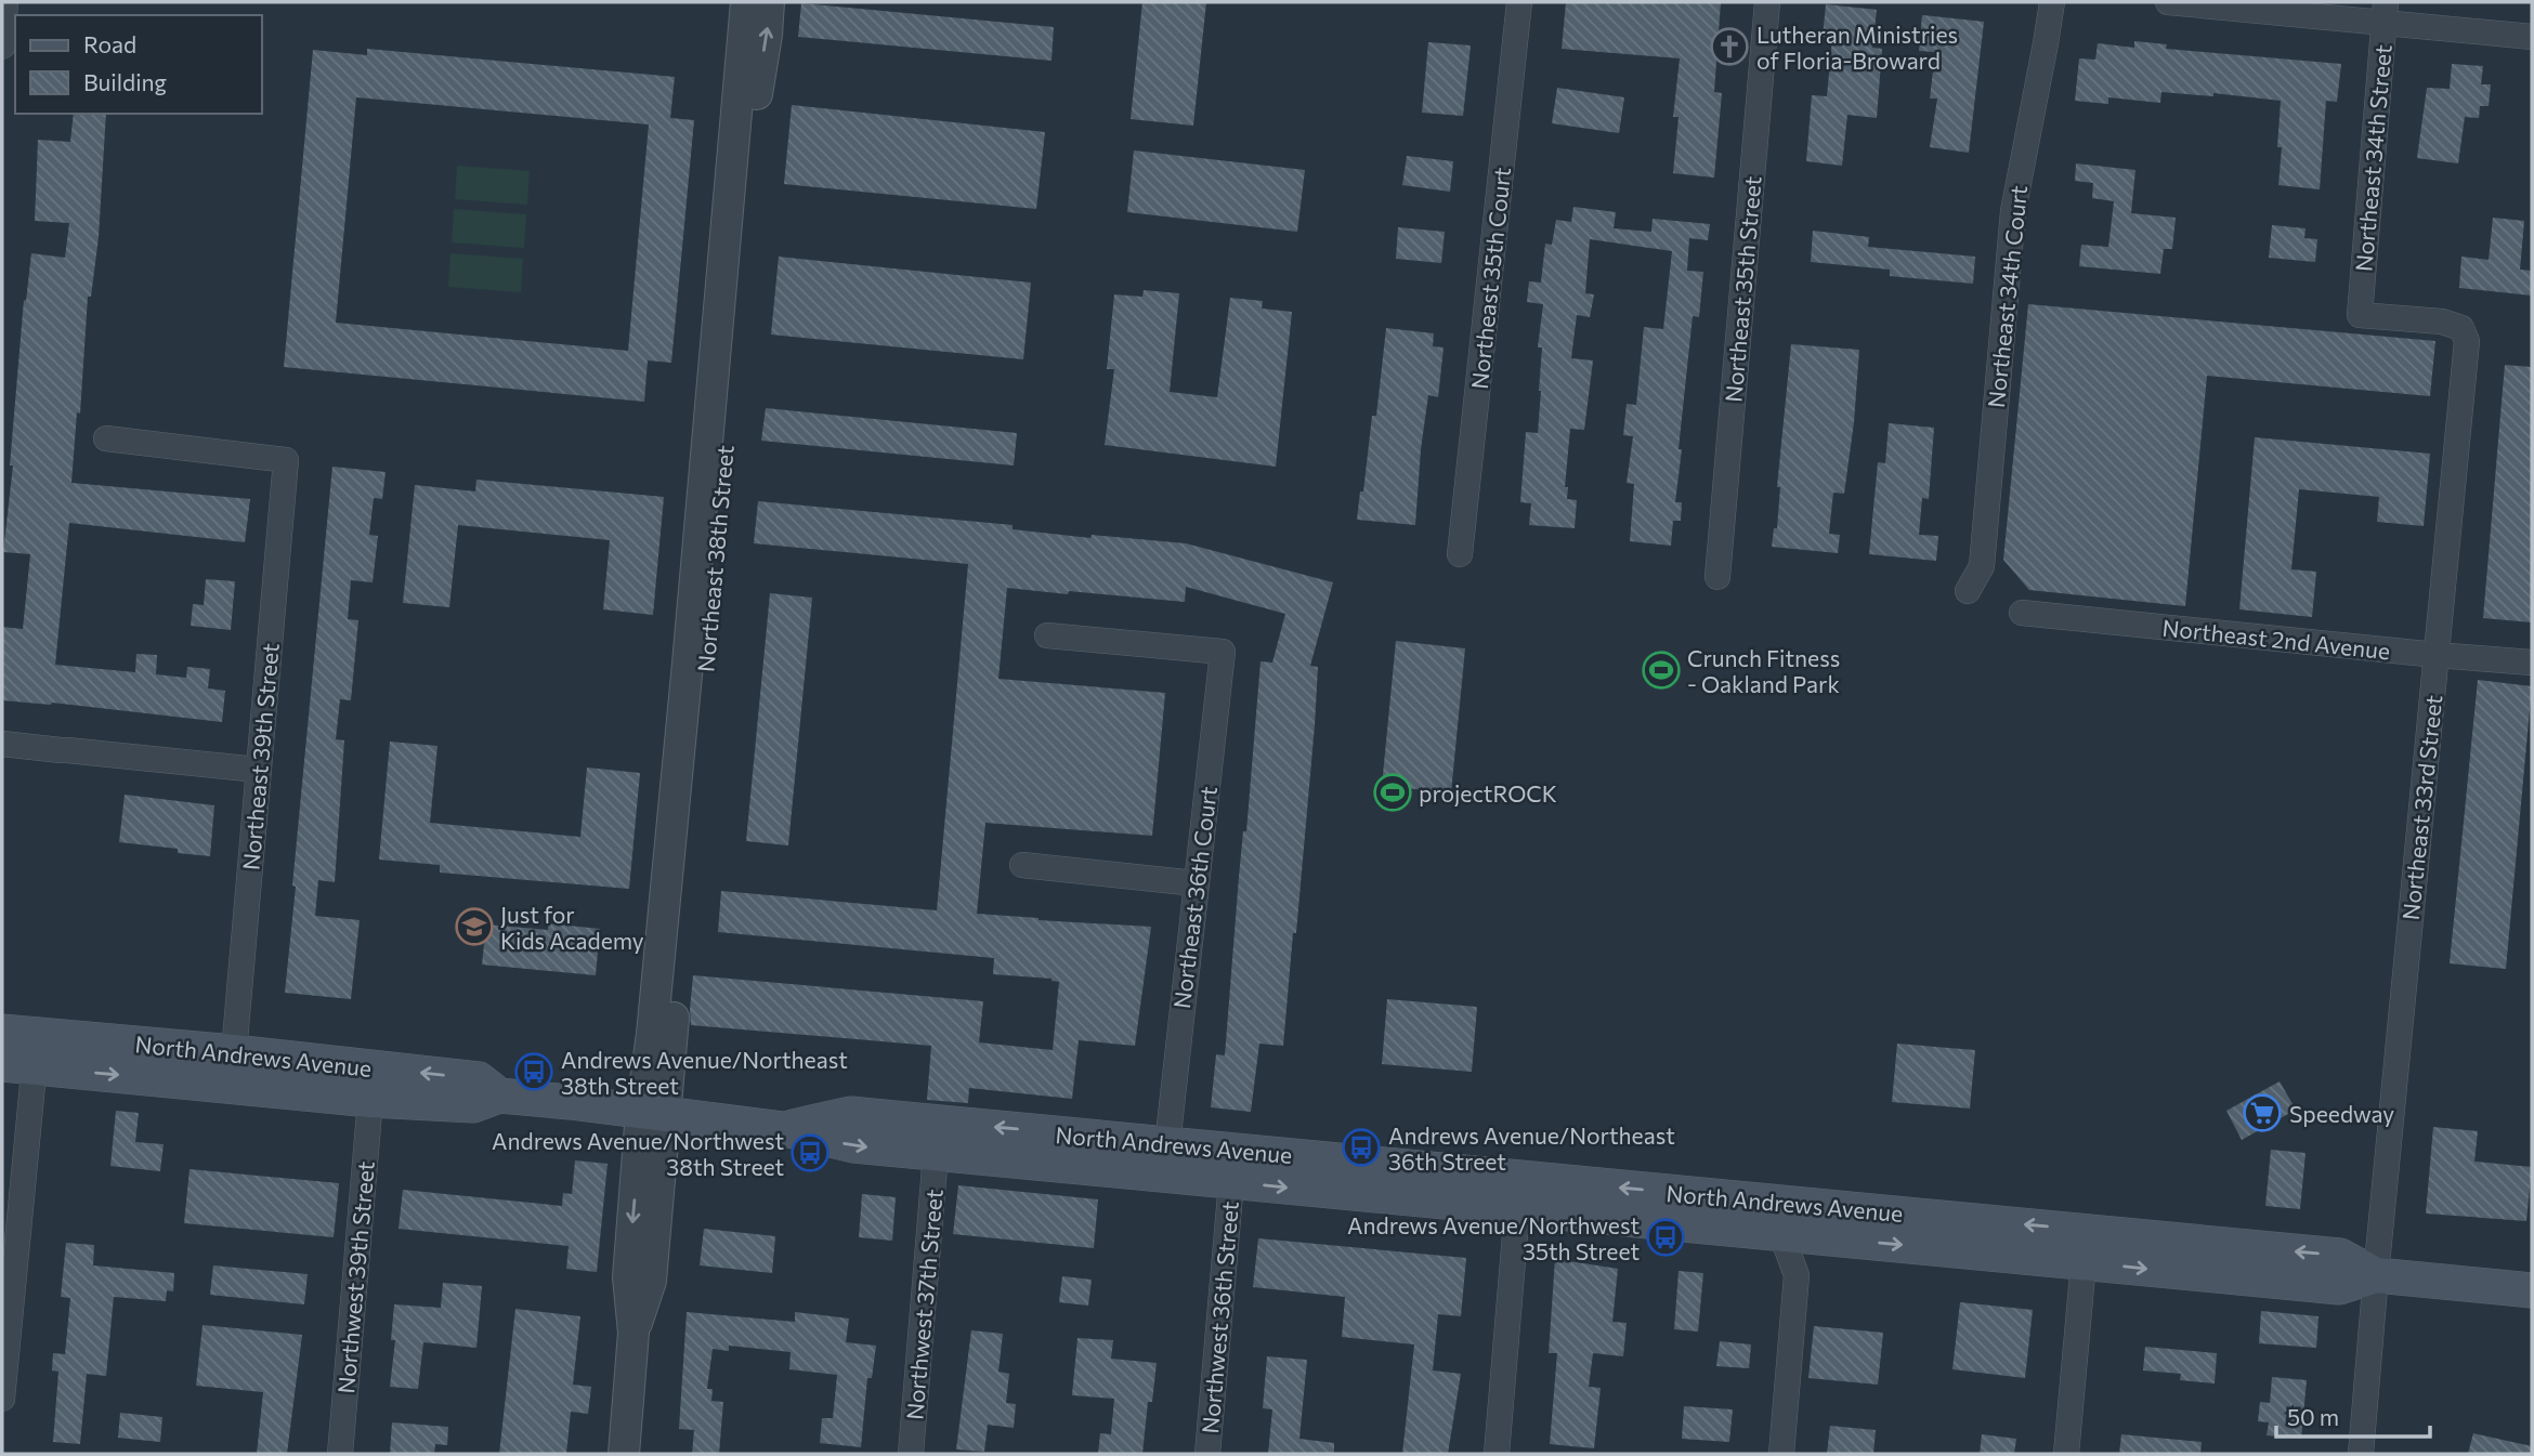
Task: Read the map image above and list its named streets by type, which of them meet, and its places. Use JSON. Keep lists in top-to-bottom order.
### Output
{
  "streets": {
    "main road": ["North Andrews Avenue"],
    "street": [
      "Northeast 34th Street",
      "Northeast 35th Court",
      "Northeast 35th Street",
      "Northeast 34th Court",
      "Northeast 38th Street",
      "Northeast 2nd Avenue",
      "Northeast 39th Street",
      "Northeast 33rd Street",
      "Northeast 36th Court",
      "Northwest 39th Street",
      "Northwest 37th Street",
      "Northwest 36th Street"
    ]
  },
  "crossings": [
    ["Northeast 34th Street", "Northeast 33rd Street"],
    ["Northeast 38th Street", "North Andrews Avenue"],
    ["Northeast 2nd Avenue", "Northeast 33rd Street"],
    ["Northeast 39th Street", "North Andrews Avenue"],
    ["Northeast 33rd Street", "North Andrews Avenue"],
    ["Northeast 36th Court", "North Andrews Avenue"],
    ["North Andrews Avenue", "Northwest 39th Street"],
    ["North Andrews Avenue", "Northwest 37th Street"],
    ["North Andrews Avenue", "Northwest 36th Street"]
  ],
  "places": {
    "church": ["Lutheran Ministries of Floria-Broward"],
    "sports": ["Crunch Fitness - Oakland Park", "projectROCK"],
    "school or university": ["Just for Kids Academy"],
    "bus stop": [
      "Andrews Avenue/Northeast 38th Street",
      "Andrews Avenue/Northeast 36th Street",
      "Andrews Avenue/Northwest 38th Street",
      "Andrews Avenue/Northwest 35th Street"
    ],
    "supermarket": ["Speedway"]
  },
  "legend": ["Road", "Building"],
  "scale_bar": "50 m"
}
